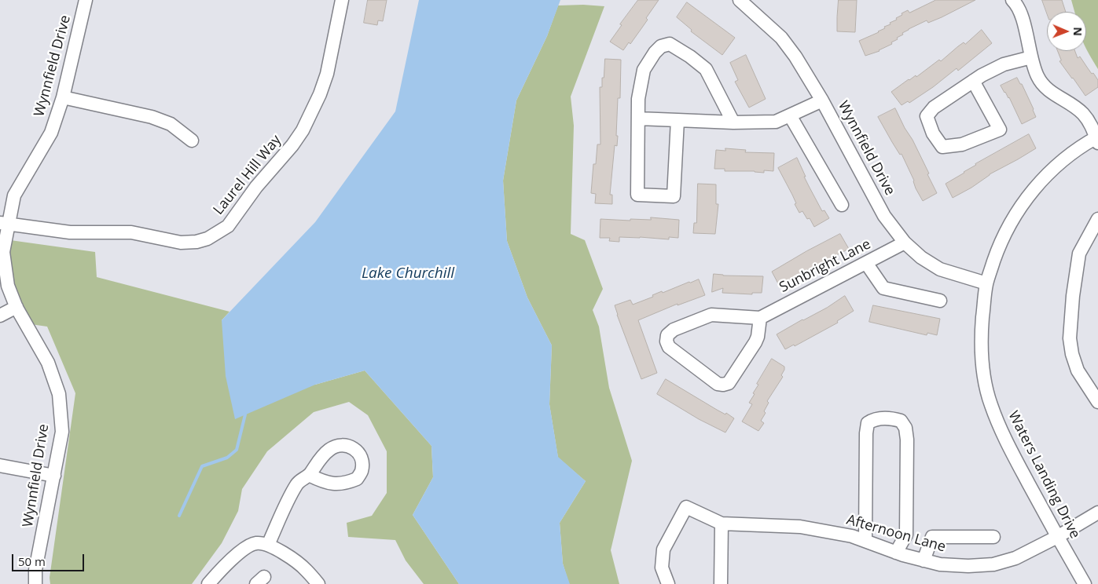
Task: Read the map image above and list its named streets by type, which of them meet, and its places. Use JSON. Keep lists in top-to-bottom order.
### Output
{
  "streets": {
    "street": [
      "Wynnfield Drive",
      "Laurel Hill Way",
      "Sunbright Lane",
      "Waters Landing Drive",
      "Afternoon Lane"
    ]
  },
  "crossings": [
    ["Wynnfield Drive", "Laurel Hill Way"],
    ["Wynnfield Drive", "Sunbright Lane"],
    ["Wynnfield Drive", "Waters Landing Drive"],
    ["Waters Landing Drive", "Afternoon Lane"]
  ],
  "water": ["Lake Churchill"],
  "scale_bar": "50 m",
  "north": "right"
}
